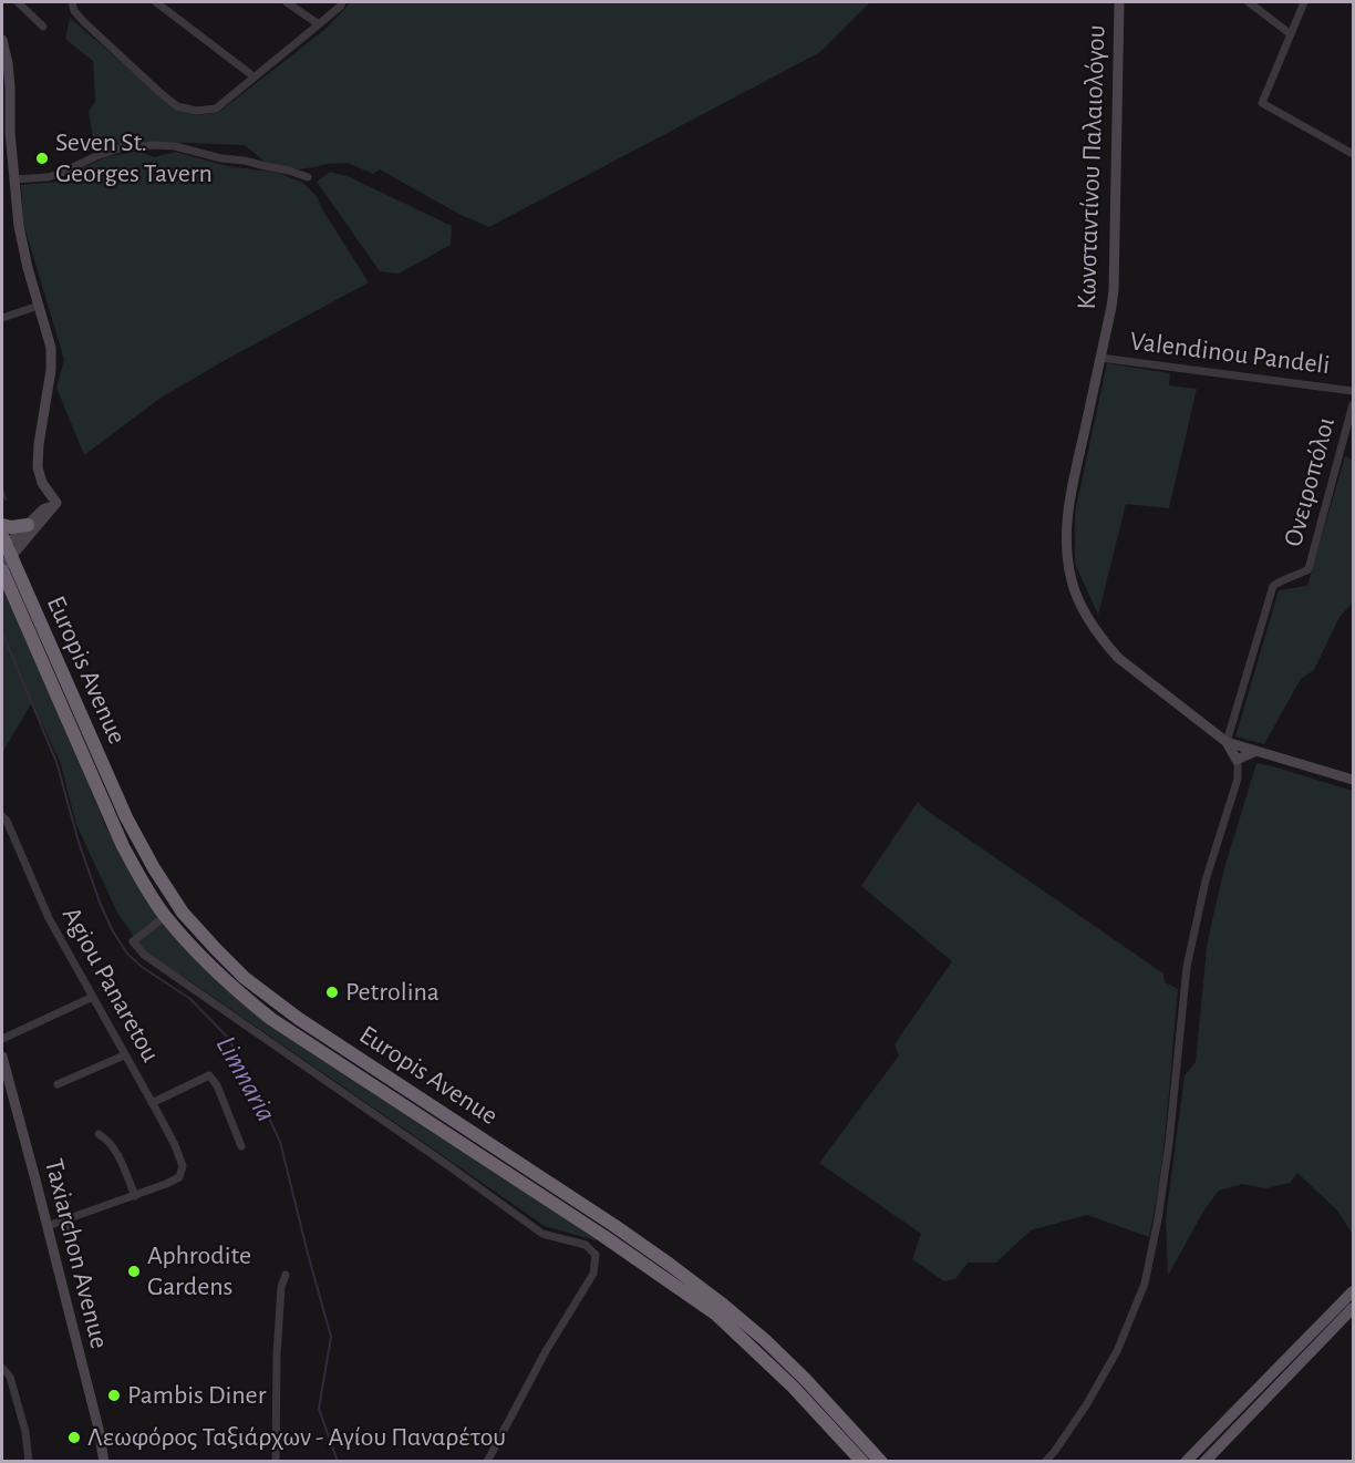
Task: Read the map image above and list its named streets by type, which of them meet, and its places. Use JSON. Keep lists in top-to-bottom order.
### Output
{
  "streets": {
    "highway": ["Europis Avenue"],
    "main road": ["Κωνσταντίνου Παλαιολόγου", "Taxiarchon Avenue"],
    "street": ["Valendinou Pandeli", "Ονειροπόλοι", "Agiou Panaretou"]
  },
  "crossings": [
    ["Κωνσταντίνου Παλαιολόγου", "Valendinou Pandeli"],
    ["Κωνσταντίνου Παλαιολόγου", "Ονειροπόλοι"]
  ],
  "water": ["Limnaria"],
  "places": [
    "Seven St. Georges Tavern",
    "Petrolina",
    "Aphrodite Gardens",
    "Pambis Diner",
    "Λεωφόρος Ταξιάρχων - Αγίου Παναρέτου"
  ]
}
